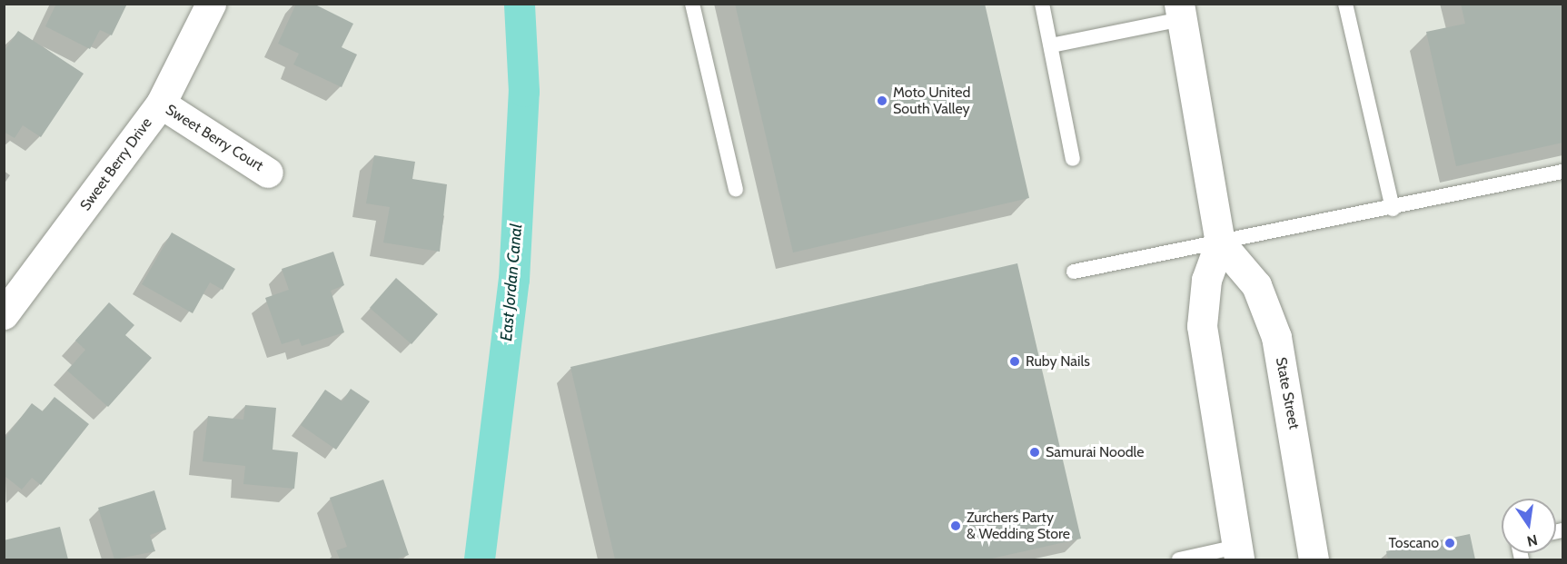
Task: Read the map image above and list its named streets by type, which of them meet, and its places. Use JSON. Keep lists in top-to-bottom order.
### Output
{
  "streets": {
    "main road": ["Sweet Berry Court", "Sweet Berry Drive", "State Street"]
  },
  "crossings": [
    ["Sweet Berry Court", "Sweet Berry Drive"]
  ],
  "water": ["East Jordan Canal"],
  "places": [
    "Moto United South Valley",
    "Ruby Nails",
    "Samurai Noodle",
    "Zurchers Party & Wedding Store",
    "Toscano"
  ],
  "north": "bottom"
}
